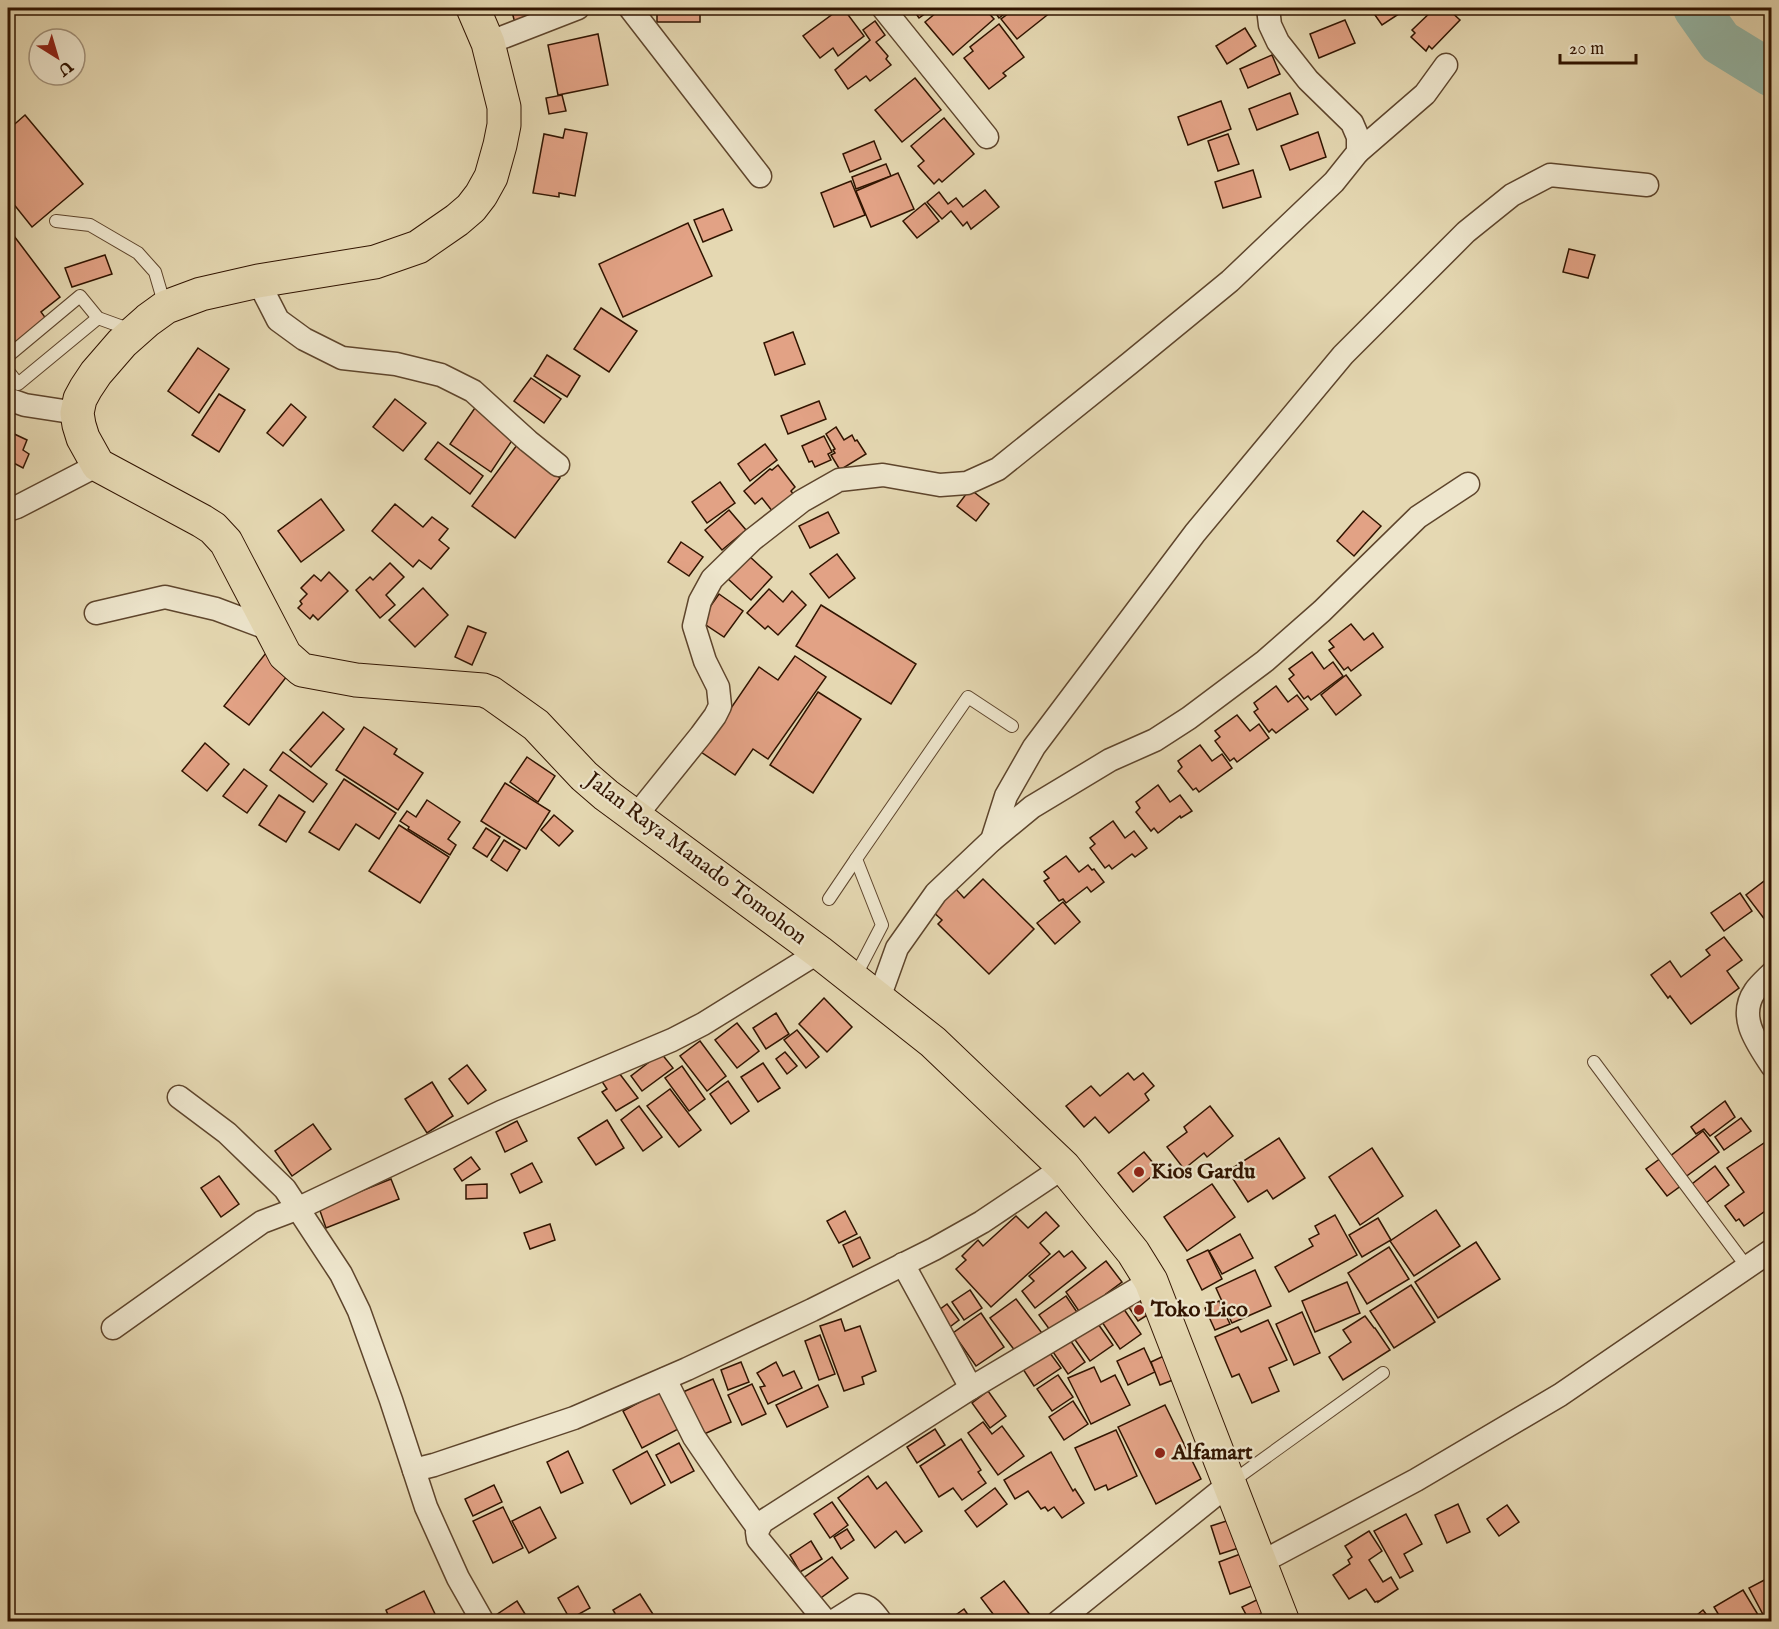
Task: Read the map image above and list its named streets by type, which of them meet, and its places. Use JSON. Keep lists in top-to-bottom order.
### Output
{
  "streets": {
    "highway": ["Jalan Raya Manado Tomohon"]
  },
  "places": ["Kios Gardu", "Toko Lico", "Alfamart"],
  "scale_bar": "20 m",
  "north": "bottom right"
}
